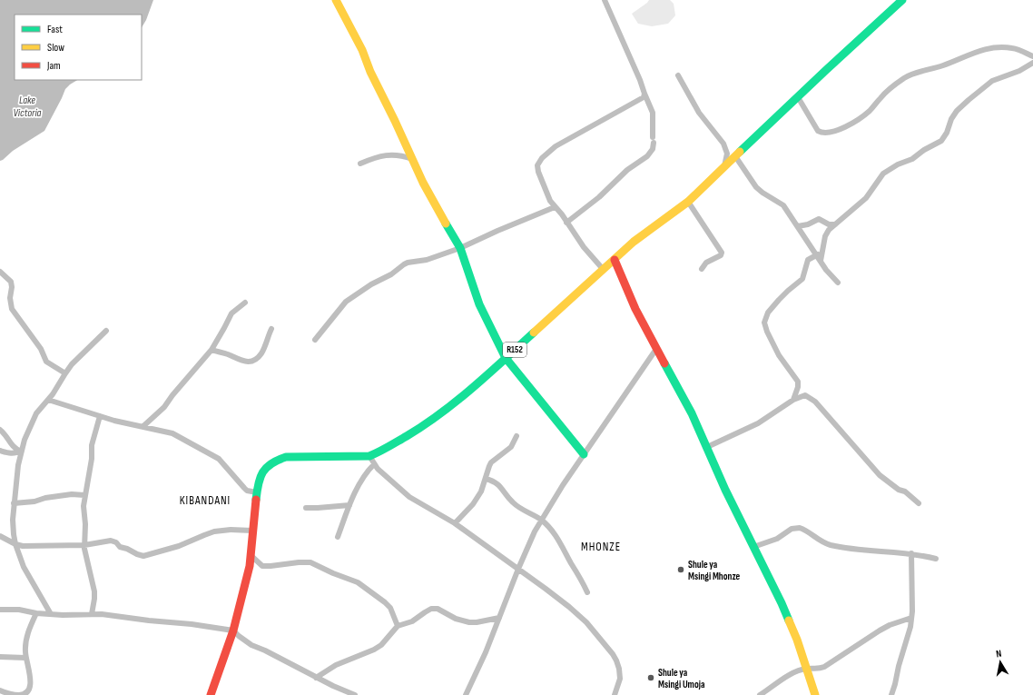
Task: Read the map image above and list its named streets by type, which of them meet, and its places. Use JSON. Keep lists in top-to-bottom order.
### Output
{
  "streets": {
    "main road": ["R152"]
  },
  "districts": ["KIBANDANI", "MHONZE"],
  "water": ["Lake Victoria"],
  "places": ["Shule ya Msingi Mhonze", "Shule ya Msingi Umoja"],
  "legend": ["Fast", "Slow", "Jam"],
  "north": "top"
}
